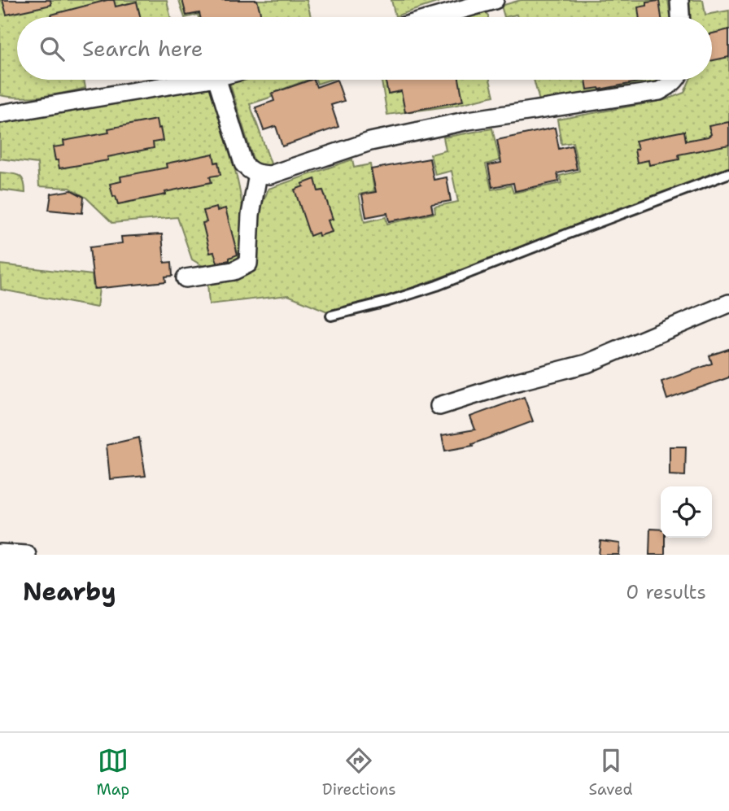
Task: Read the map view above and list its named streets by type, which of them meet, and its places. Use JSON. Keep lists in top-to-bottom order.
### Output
{
  "page": {
    "search": "Search here",
    "heading": ["Nearby", "0 results"],
    "nav": ["Map", "Directions", "Saved"]
  }
}
